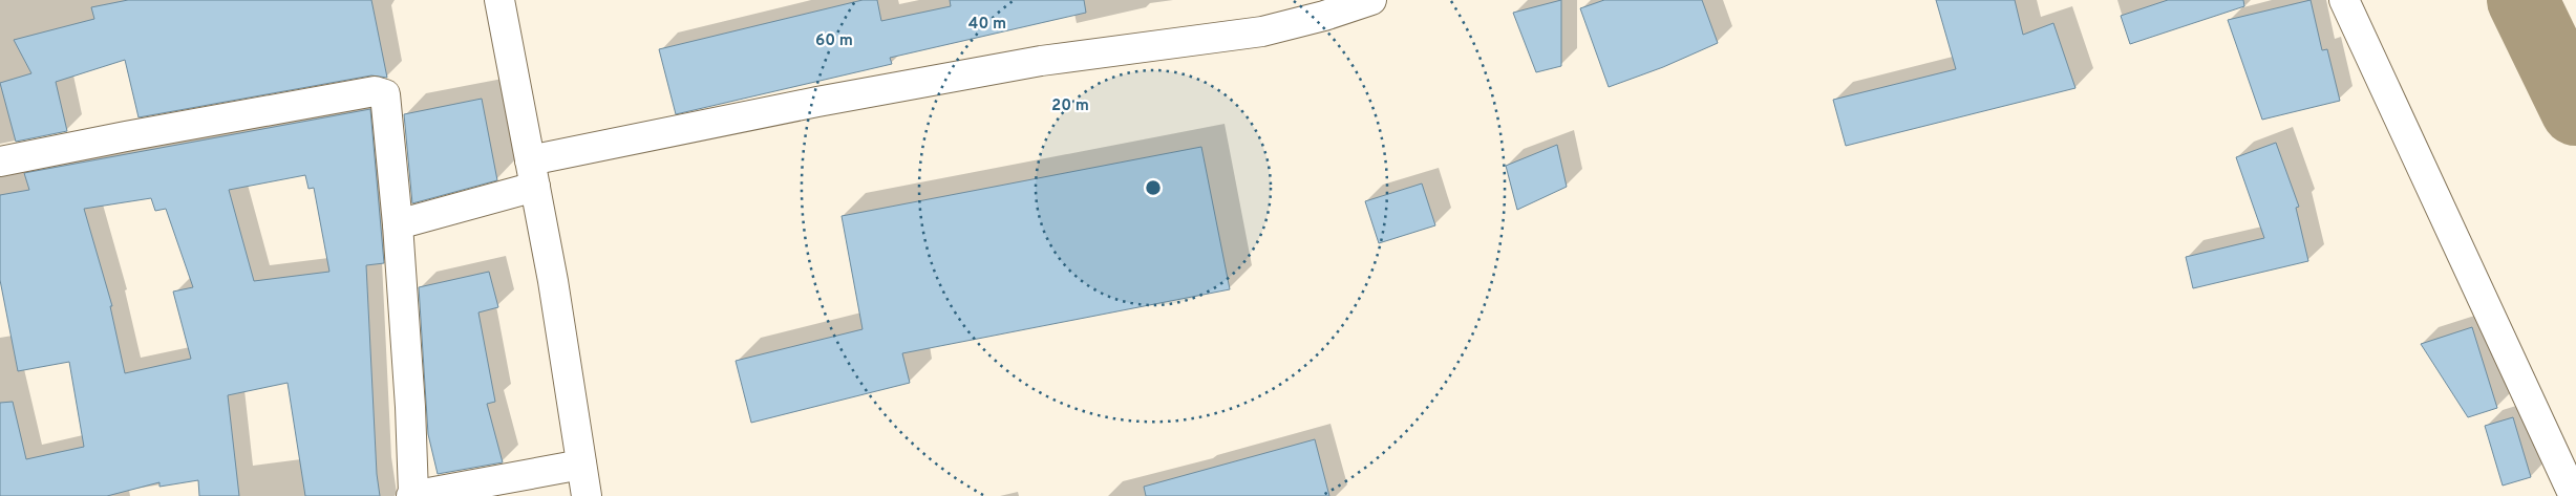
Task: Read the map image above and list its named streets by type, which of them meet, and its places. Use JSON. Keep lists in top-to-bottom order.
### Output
{
  "rings": ["40 m", "60 m", "20 m"]
}
